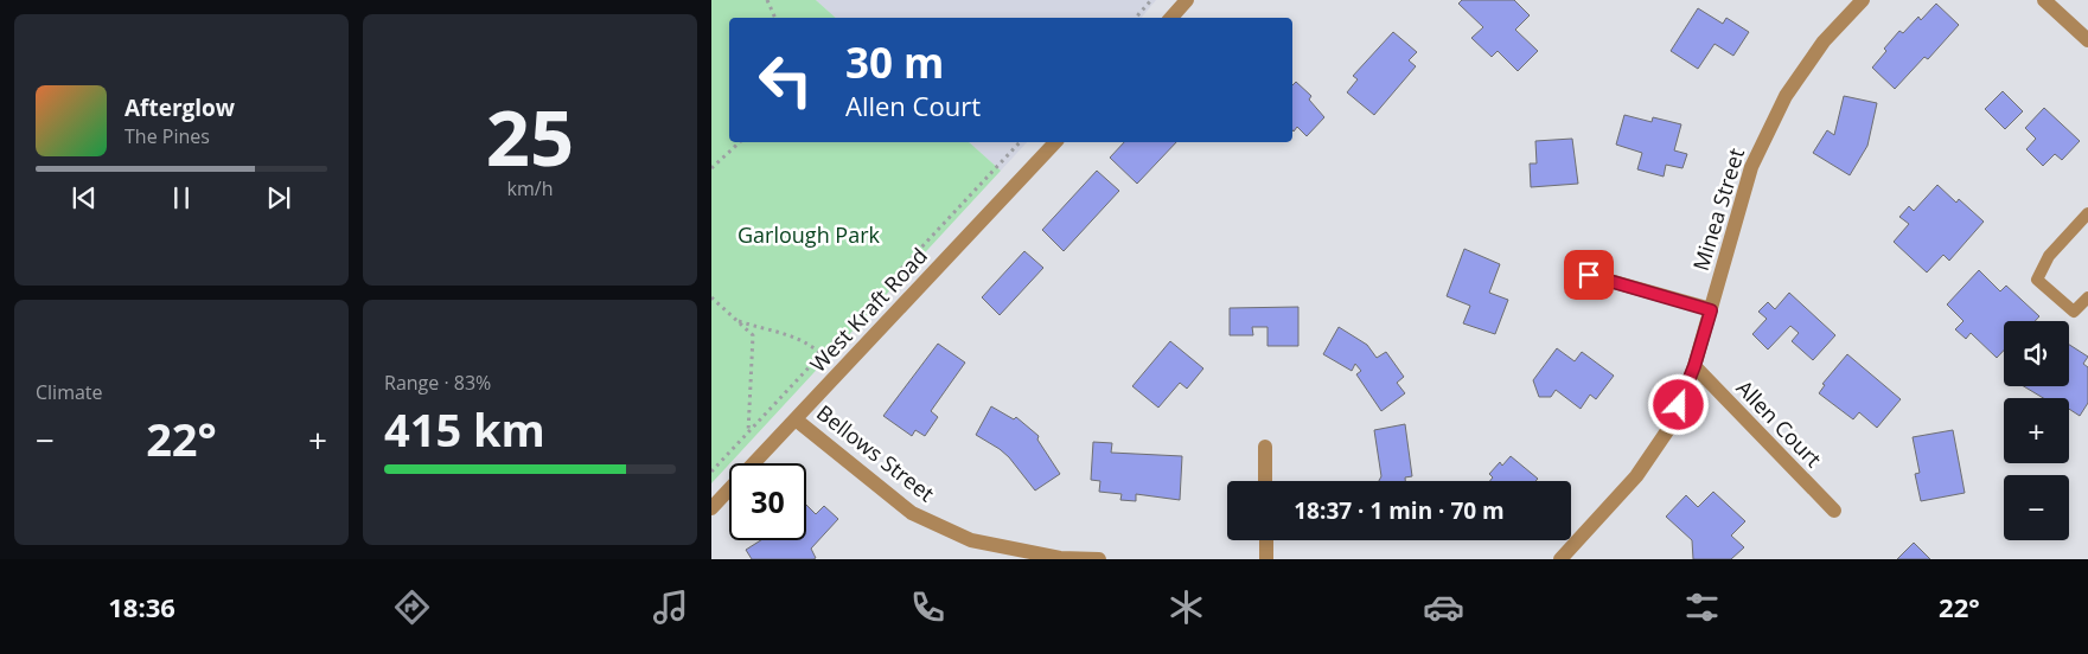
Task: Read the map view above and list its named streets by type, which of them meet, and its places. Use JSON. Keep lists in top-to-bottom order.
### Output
{
  "streets": {
    "street": [
      "Minea Street",
      "West Kraft Road",
      "Allen Court",
      "Bellows Street"
    ]
  },
  "crossings": [
    ["Minea Street", "Allen Court"],
    ["West Kraft Road", "Bellows Street"]
  ],
  "parks": ["Garlough Park"],
  "page": {
    "tile": [
      ["25", "km/h"],
      "Climate",
      ["Range · 83%", "415 km"]
    ],
    "turn": ["30 m", "Allen Court"],
    "song": ["Afterglow", "The Pines"],
    "map_buttons": ["+", "−"],
    "heat": ["−", "22°", "+"],
    "limit": "30",
    "trip": "18:37 · 1 min · 70 m",
    "tabs": ["18:36", "22°"]
  }
}
